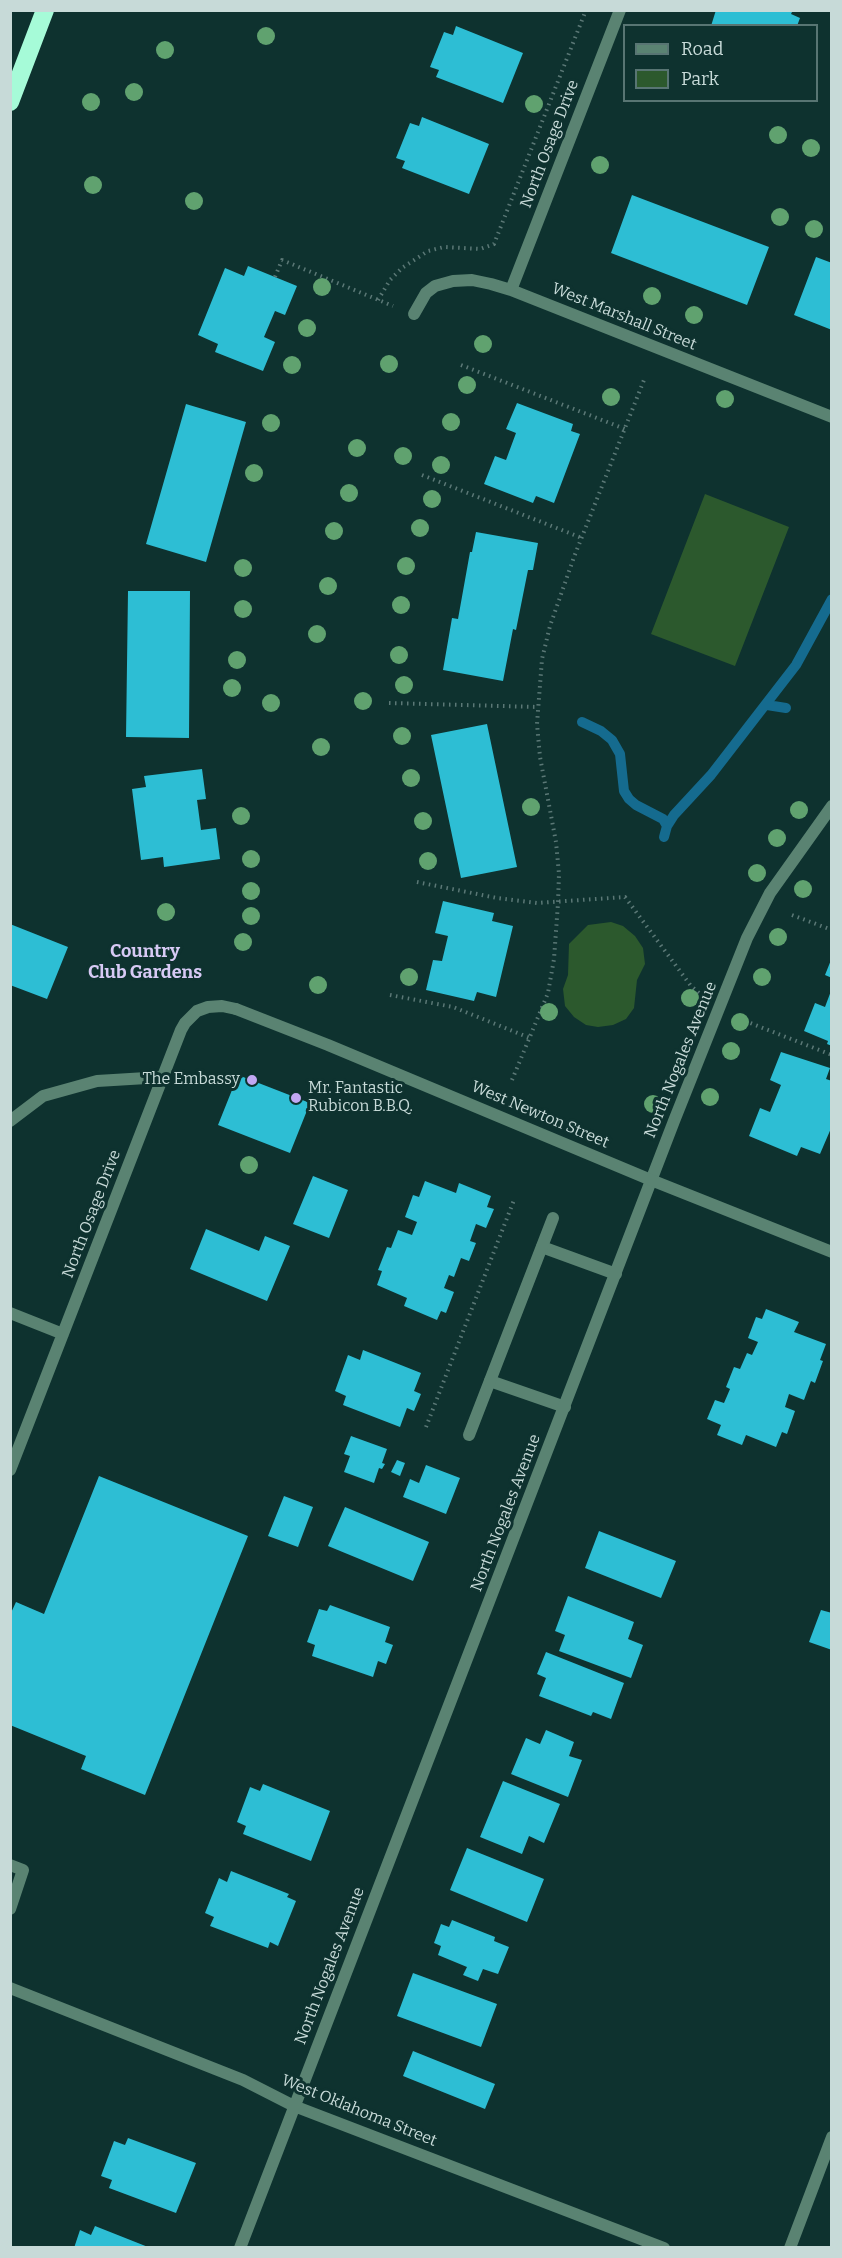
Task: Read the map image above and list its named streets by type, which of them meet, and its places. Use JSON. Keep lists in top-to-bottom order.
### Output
{
  "streets": {
    "street": [
      "North Osage Drive",
      "West Marshall Street",
      "North Nogales Avenue",
      "West Newton Street",
      "West Oklahoma Street"
    ]
  },
  "crossings": [
    ["North Osage Drive", "West Marshall Street"],
    ["North Osage Drive", "West Newton Street"],
    ["North Nogales Avenue", "West Newton Street"],
    ["North Nogales Avenue", "West Oklahoma Street"]
  ],
  "districts": ["Country Club Gardens"],
  "places": ["The Embassy", "Mr. Fantastic Rubicon B.B.Q."],
  "legend": ["Road", "Park"]
}
